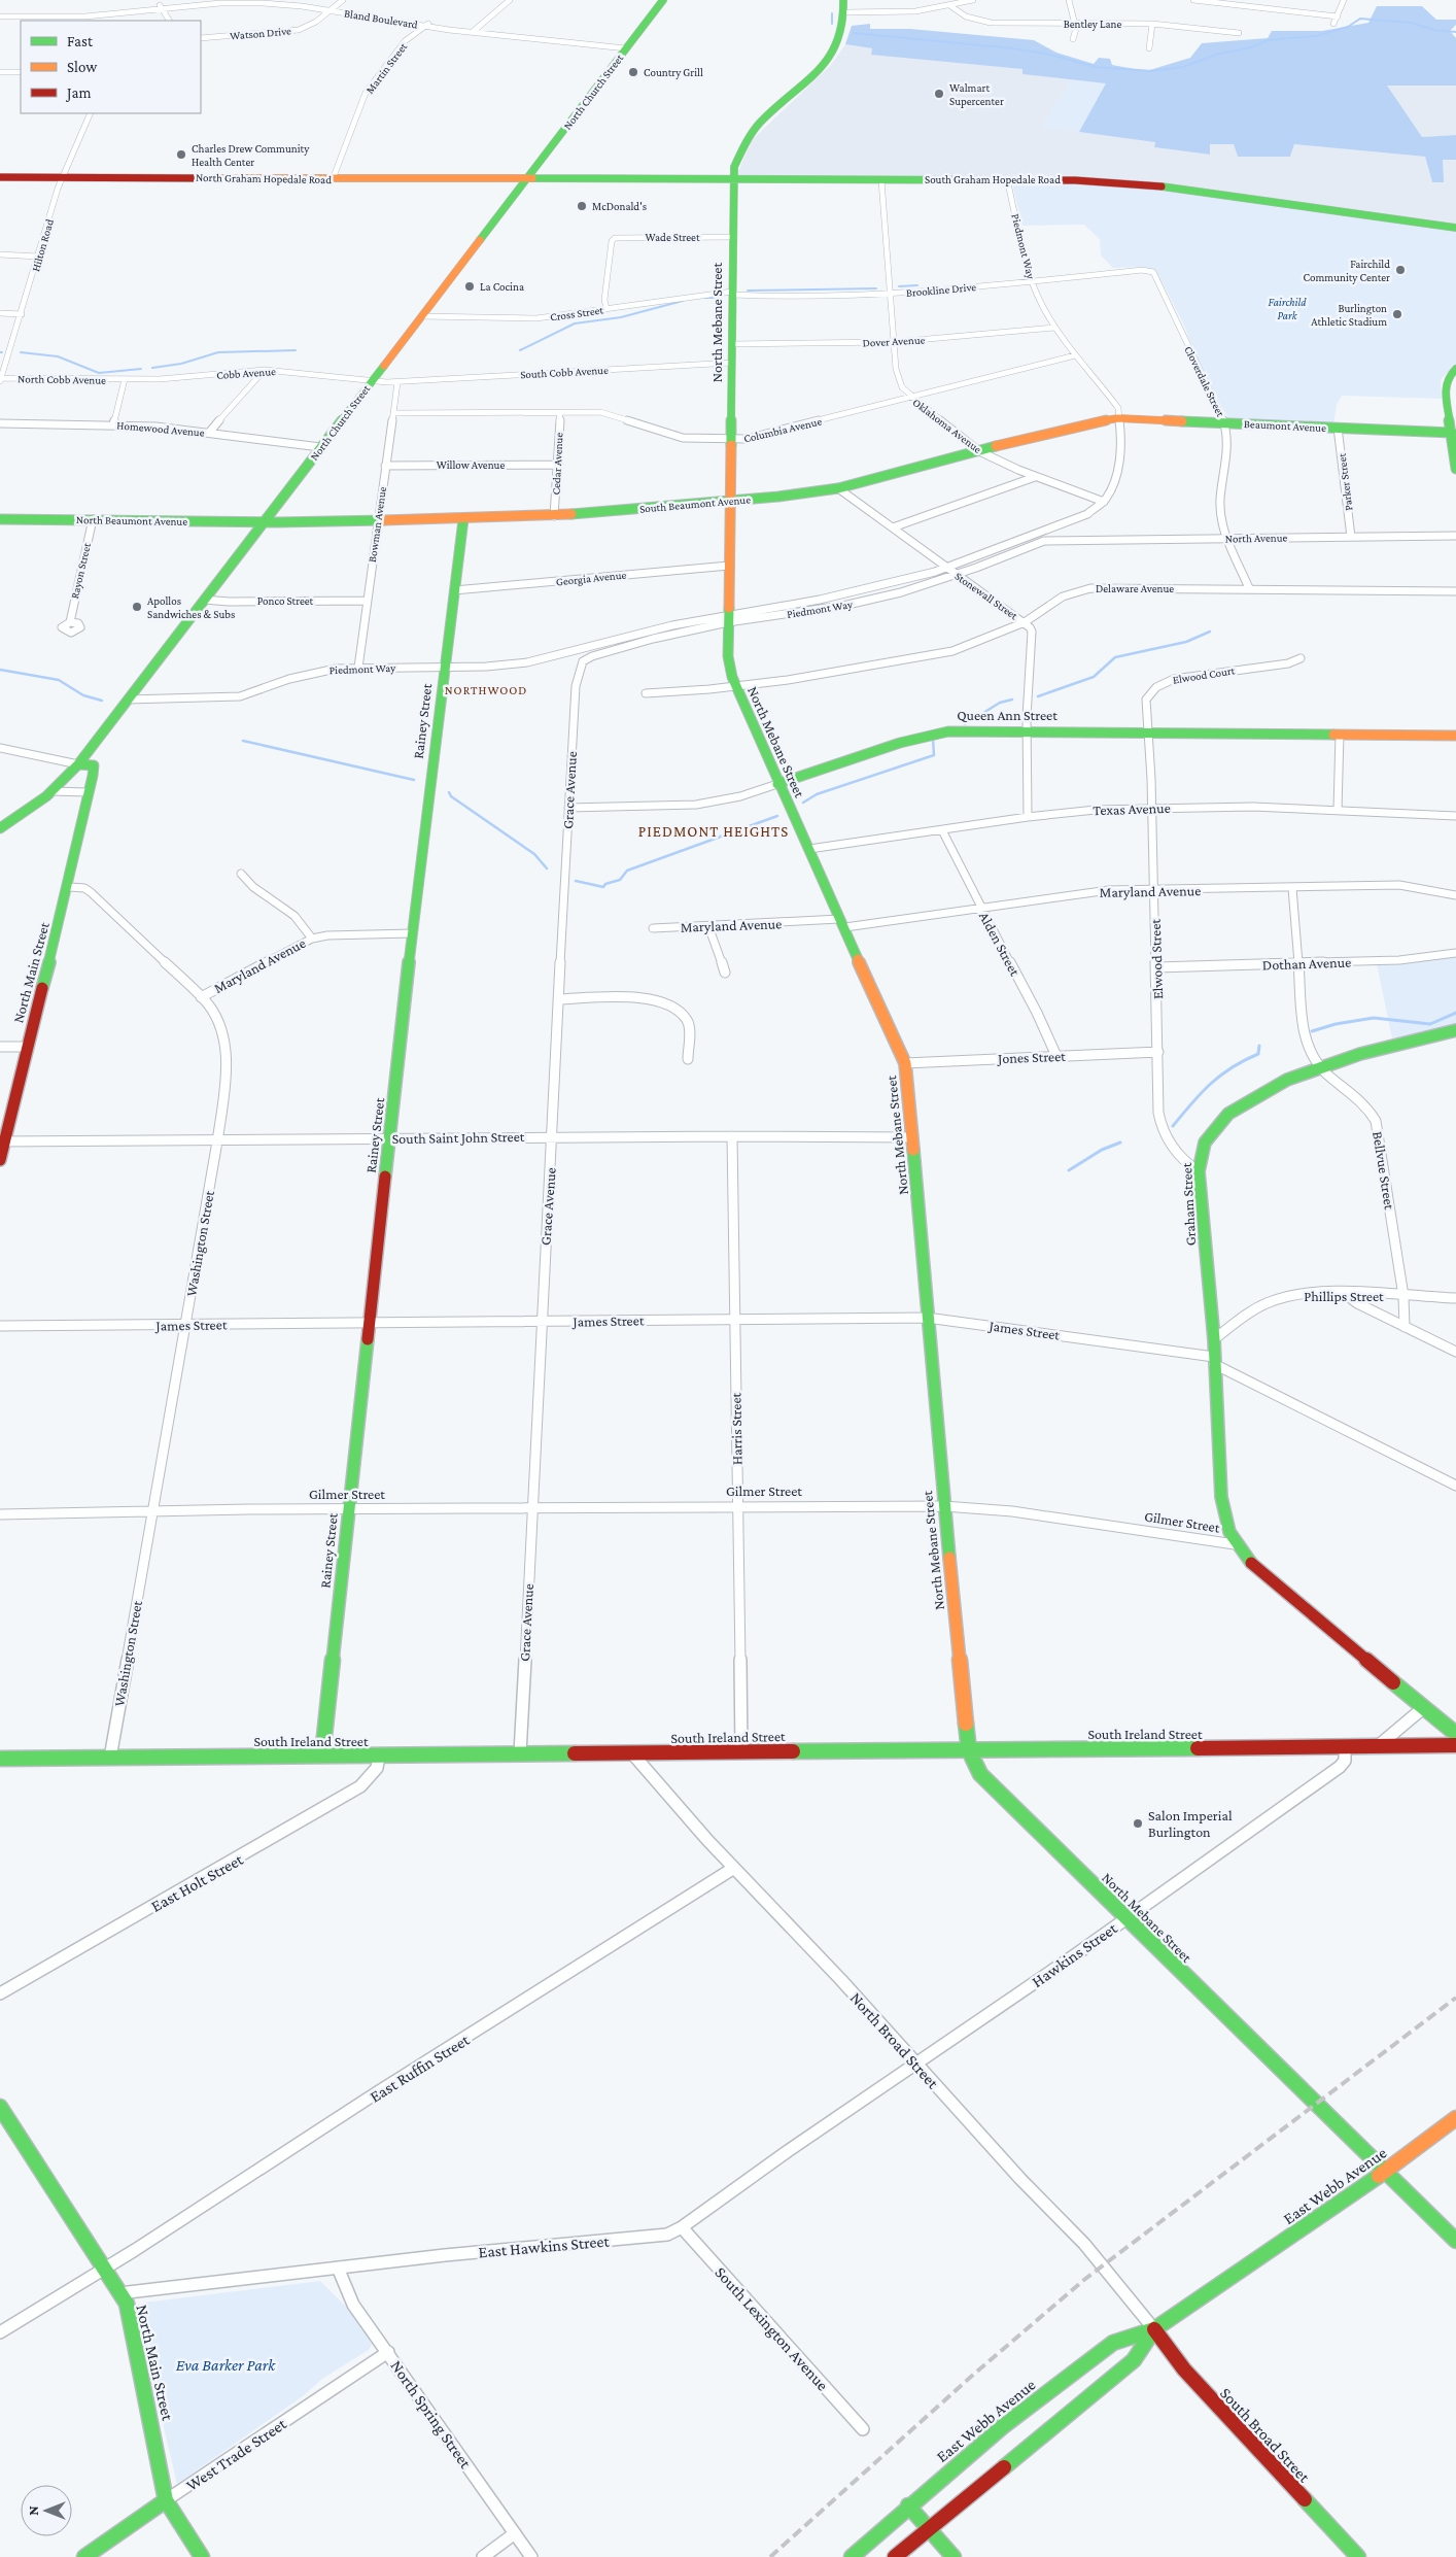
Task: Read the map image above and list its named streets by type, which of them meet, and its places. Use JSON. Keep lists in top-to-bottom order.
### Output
{
  "streets": {
    "main road": [
      "North Church Street",
      "North Graham Hopedale Road",
      "South Graham Hopedale Road",
      "North Mebane Street",
      "Beaumont Avenue",
      "South Beaumont Avenue",
      "North Beaumont Avenue",
      "Queen Ann Street",
      "Rainey Street",
      "North Main Street",
      "Graham Street",
      "Gilmer Street",
      "South Ireland Street",
      "East Webb Avenue",
      "South Broad Street",
      "West Trade Street"
    ],
    "street": [
      "Bland Boulevard",
      "Bentley Lane",
      "Watson Drive",
      "Martin Street",
      "Wade Street",
      "Hilton Road",
      "Piedmont Way",
      "Brookline Drive",
      "Cross Street",
      "Dover Avenue",
      "South Cobb Avenue",
      "Cobb Avenue",
      "North Cobb Avenue",
      "Cloverdale Street",
      "Oklahoma Avenue",
      "Homewood Avenue",
      "Columbia Avenue",
      "Cedar Avenue",
      "Willow Avenue",
      "Parker Street",
      "Bowman Avenue",
      "North Avenue",
      "Rayon Street",
      "Georgia Avenue",
      "Delaware Avenue",
      "Stonewall Street",
      "Ponco Street",
      "Elwood Court",
      "Grace Avenue",
      "Texas Avenue",
      "Maryland Avenue",
      "Alden Street",
      "Elwood Street",
      "Dothan Avenue",
      "Jones Street",
      "South Saint John Street",
      "Bellvue Street",
      "Washington Street",
      "Phillips Street",
      "James Street",
      "Harris Street",
      "East Holt Street",
      "Hawkins Street",
      "North Broad Street",
      "East Ruffin Street",
      "East Hawkins Street",
      "South Lexington Avenue",
      "North Spring Street"
    ]
  },
  "crossings": [
    ["Bland Boulevard", "Watson Drive"],
    ["Bland Boulevard", "Martin Street"],
    ["Bland Boulevard", "North Church Street"],
    ["Martin Street", "North Graham Hopedale Road"],
    ["North Church Street", "North Graham Hopedale Road"],
    ["North Church Street", "South Graham Hopedale Road"],
    ["North Church Street", "Piedmont Way"],
    ["North Church Street", "Cross Street"],
    ["North Church Street", "Cobb Avenue"],
    ["North Church Street", "Homewood Avenue"],
    ["North Church Street", "South Beaumont Avenue"],
    ["North Church Street", "North Beaumont Avenue"],
    ["North Church Street", "Ponco Street"],
    ["North Church Street", "North Main Street"],
    ["North Graham Hopedale Road", "South Graham Hopedale Road"],
    ["North Graham Hopedale Road", "Hilton Road"],
    ["South Graham Hopedale Road", "Piedmont Way"],
    ["South Graham Hopedale Road", "North Mebane Street"],
    ["South Graham Hopedale Road", "Oklahoma Avenue"],
    ["Wade Street", "Cross Street"],
    ["Wade Street", "North Mebane Street"],
    ["Hilton Road", "North Cobb Avenue"],
    ["Piedmont Way", "Brookline Drive"],
    ["Piedmont Way", "North Mebane Street"],
    ["Piedmont Way", "Dover Avenue"],
    ["Piedmont Way", "Oklahoma Avenue"],
    ["Piedmont Way", "Beaumont Avenue"],
    ["Piedmont Way", "Columbia Avenue"],
    ["Piedmont Way", "South Beaumont Avenue"],
    ["Piedmont Way", "Bowman Avenue"],
    ["Piedmont Way", "North Avenue"],
    ["Piedmont Way", "Stonewall Street"],
    ["Piedmont Way", "Rainey Street"],
    ["Piedmont Way", "Grace Avenue"],
    ["Brookline Drive", "Cross Street"],
    ["Brookline Drive", "North Mebane Street"],
    ["Brookline Drive", "Cloverdale Street"],
    ["Brookline Drive", "Oklahoma Avenue"],
    ["Cross Street", "North Mebane Street"],
    ["North Mebane Street", "Dover Avenue"],
    ["North Mebane Street", "South Cobb Avenue"],
    ["North Mebane Street", "Columbia Avenue"],
    ["North Mebane Street", "South Beaumont Avenue"],
    ["North Mebane Street", "Georgia Avenue"],
    ["North Mebane Street", "Delaware Avenue"],
    ["North Mebane Street", "Queen Ann Street"],
    ["North Mebane Street", "Texas Avenue"],
    ["North Mebane Street", "Maryland Avenue"],
    ["North Mebane Street", "Jones Street"],
    ["North Mebane Street", "South Saint John Street"],
    ["North Mebane Street", "James Street"],
    ["North Mebane Street", "Gilmer Street"],
    ["North Mebane Street", "South Ireland Street"],
    ["North Mebane Street", "Hawkins Street"],
    ["North Mebane Street", "East Webb Avenue"],
    ["Dover Avenue", "Oklahoma Avenue"],
    ["South Cobb Avenue", "Cobb Avenue"],
    ["South Cobb Avenue", "Bowman Avenue"],
    ["Cobb Avenue", "North Cobb Avenue"],
    ["Cobb Avenue", "Bowman Avenue"],
    ["Cloverdale Street", "Beaumont Avenue"],
    ["Cloverdale Street", "North Avenue"],
    ["Cloverdale Street", "Delaware Avenue"],
    ["Oklahoma Avenue", "Columbia Avenue"],
    ["Oklahoma Avenue", "South Beaumont Avenue"],
    ["Beaumont Avenue", "Parker Street"],
    ["Beaumont Avenue", "South Beaumont Avenue"],
    ["Columbia Avenue", "Cedar Avenue"],
    ["Columbia Avenue", "Bowman Avenue"],
    ["Cedar Avenue", "Willow Avenue"],
    ["Cedar Avenue", "South Beaumont Avenue"],
    ["Willow Avenue", "Bowman Avenue"],
    ["Parker Street", "North Avenue"],
    ["South Beaumont Avenue", "North Beaumont Avenue"],
    ["South Beaumont Avenue", "Bowman Avenue"],
    ["South Beaumont Avenue", "Stonewall Street"],
    ["South Beaumont Avenue", "Rainey Street"],
    ["North Beaumont Avenue", "Rayon Street"],
    ["Bowman Avenue", "Ponco Street"],
    ["Georgia Avenue", "Rainey Street"],
    ["Delaware Avenue", "Stonewall Street"],
    ["Stonewall Street", "Queen Ann Street"],
    ["Stonewall Street", "Texas Avenue"],
    ["Elwood Court", "Queen Ann Street"],
    ["Elwood Court", "Elwood Street"],
    ["Queen Ann Street", "Grace Avenue"],
    ["Queen Ann Street", "Elwood Street"],
    ["Rainey Street", "Maryland Avenue"],
    ["Rainey Street", "South Saint John Street"],
    ["Rainey Street", "James Street"],
    ["Rainey Street", "Gilmer Street"],
    ["Rainey Street", "South Ireland Street"],
    ["Grace Avenue", "South Saint John Street"],
    ["Grace Avenue", "James Street"],
    ["Grace Avenue", "Gilmer Street"],
    ["Grace Avenue", "South Ireland Street"],
    ["Texas Avenue", "Alden Street"],
    ["Texas Avenue", "Elwood Street"],
    ["Maryland Avenue", "Alden Street"],
    ["Maryland Avenue", "Elwood Street"],
    ["Maryland Avenue", "Bellvue Street"],
    ["Maryland Avenue", "Washington Street"],
    ["Alden Street", "Jones Street"],
    ["Elwood Street", "Dothan Avenue"],
    ["Elwood Street", "Jones Street"],
    ["Elwood Street", "Graham Street"],
    ["Dothan Avenue", "Bellvue Street"],
    ["North Main Street", "South Saint John Street"],
    ["North Main Street", "Washington Street"],
    ["North Main Street", "East Ruffin Street"],
    ["North Main Street", "East Hawkins Street"],
    ["North Main Street", "West Trade Street"],
    ["South Saint John Street", "Washington Street"],
    ["South Saint John Street", "Harris Street"],
    ["Bellvue Street", "Graham Street"],
    ["Bellvue Street", "Phillips Street"],
    ["Graham Street", "Phillips Street"],
    ["Graham Street", "James Street"],
    ["Graham Street", "Gilmer Street"],
    ["Washington Street", "James Street"],
    ["Washington Street", "Gilmer Street"],
    ["Washington Street", "South Ireland Street"],
    ["James Street", "Harris Street"],
    ["Harris Street", "Gilmer Street"],
    ["Harris Street", "South Ireland Street"],
    ["South Ireland Street", "East Holt Street"],
    ["South Ireland Street", "Hawkins Street"],
    ["South Ireland Street", "North Broad Street"],
    ["Hawkins Street", "North Broad Street"],
    ["Hawkins Street", "East Hawkins Street"],
    ["North Broad Street", "East Ruffin Street"],
    ["North Broad Street", "East Webb Avenue"],
    ["North Broad Street", "East Hawkins Street"],
    ["North Broad Street", "South Broad Street"],
    ["East Webb Avenue", "South Broad Street"],
    ["East Hawkins Street", "South Lexington Avenue"],
    ["East Hawkins Street", "North Spring Street"],
    ["North Spring Street", "West Trade Street"]
  ],
  "districts": ["NORTHWOOD", "PIEDMONT HEIGHTS"],
  "parks": ["Fairchild Park", "Eva Barker Park"],
  "places": [
    "Country Grill",
    "Walmart Supercenter",
    "Charles Drew Community Health Center",
    "McDonald's",
    "Fairchild Community Center",
    "La Cocina",
    "Burlington Athletic Stadium",
    "Apollos Sandwiches & Subs",
    "Salon Imperial Burlington"
  ],
  "legend": ["Fast", "Slow", "Jam"],
  "north": "left"
}
